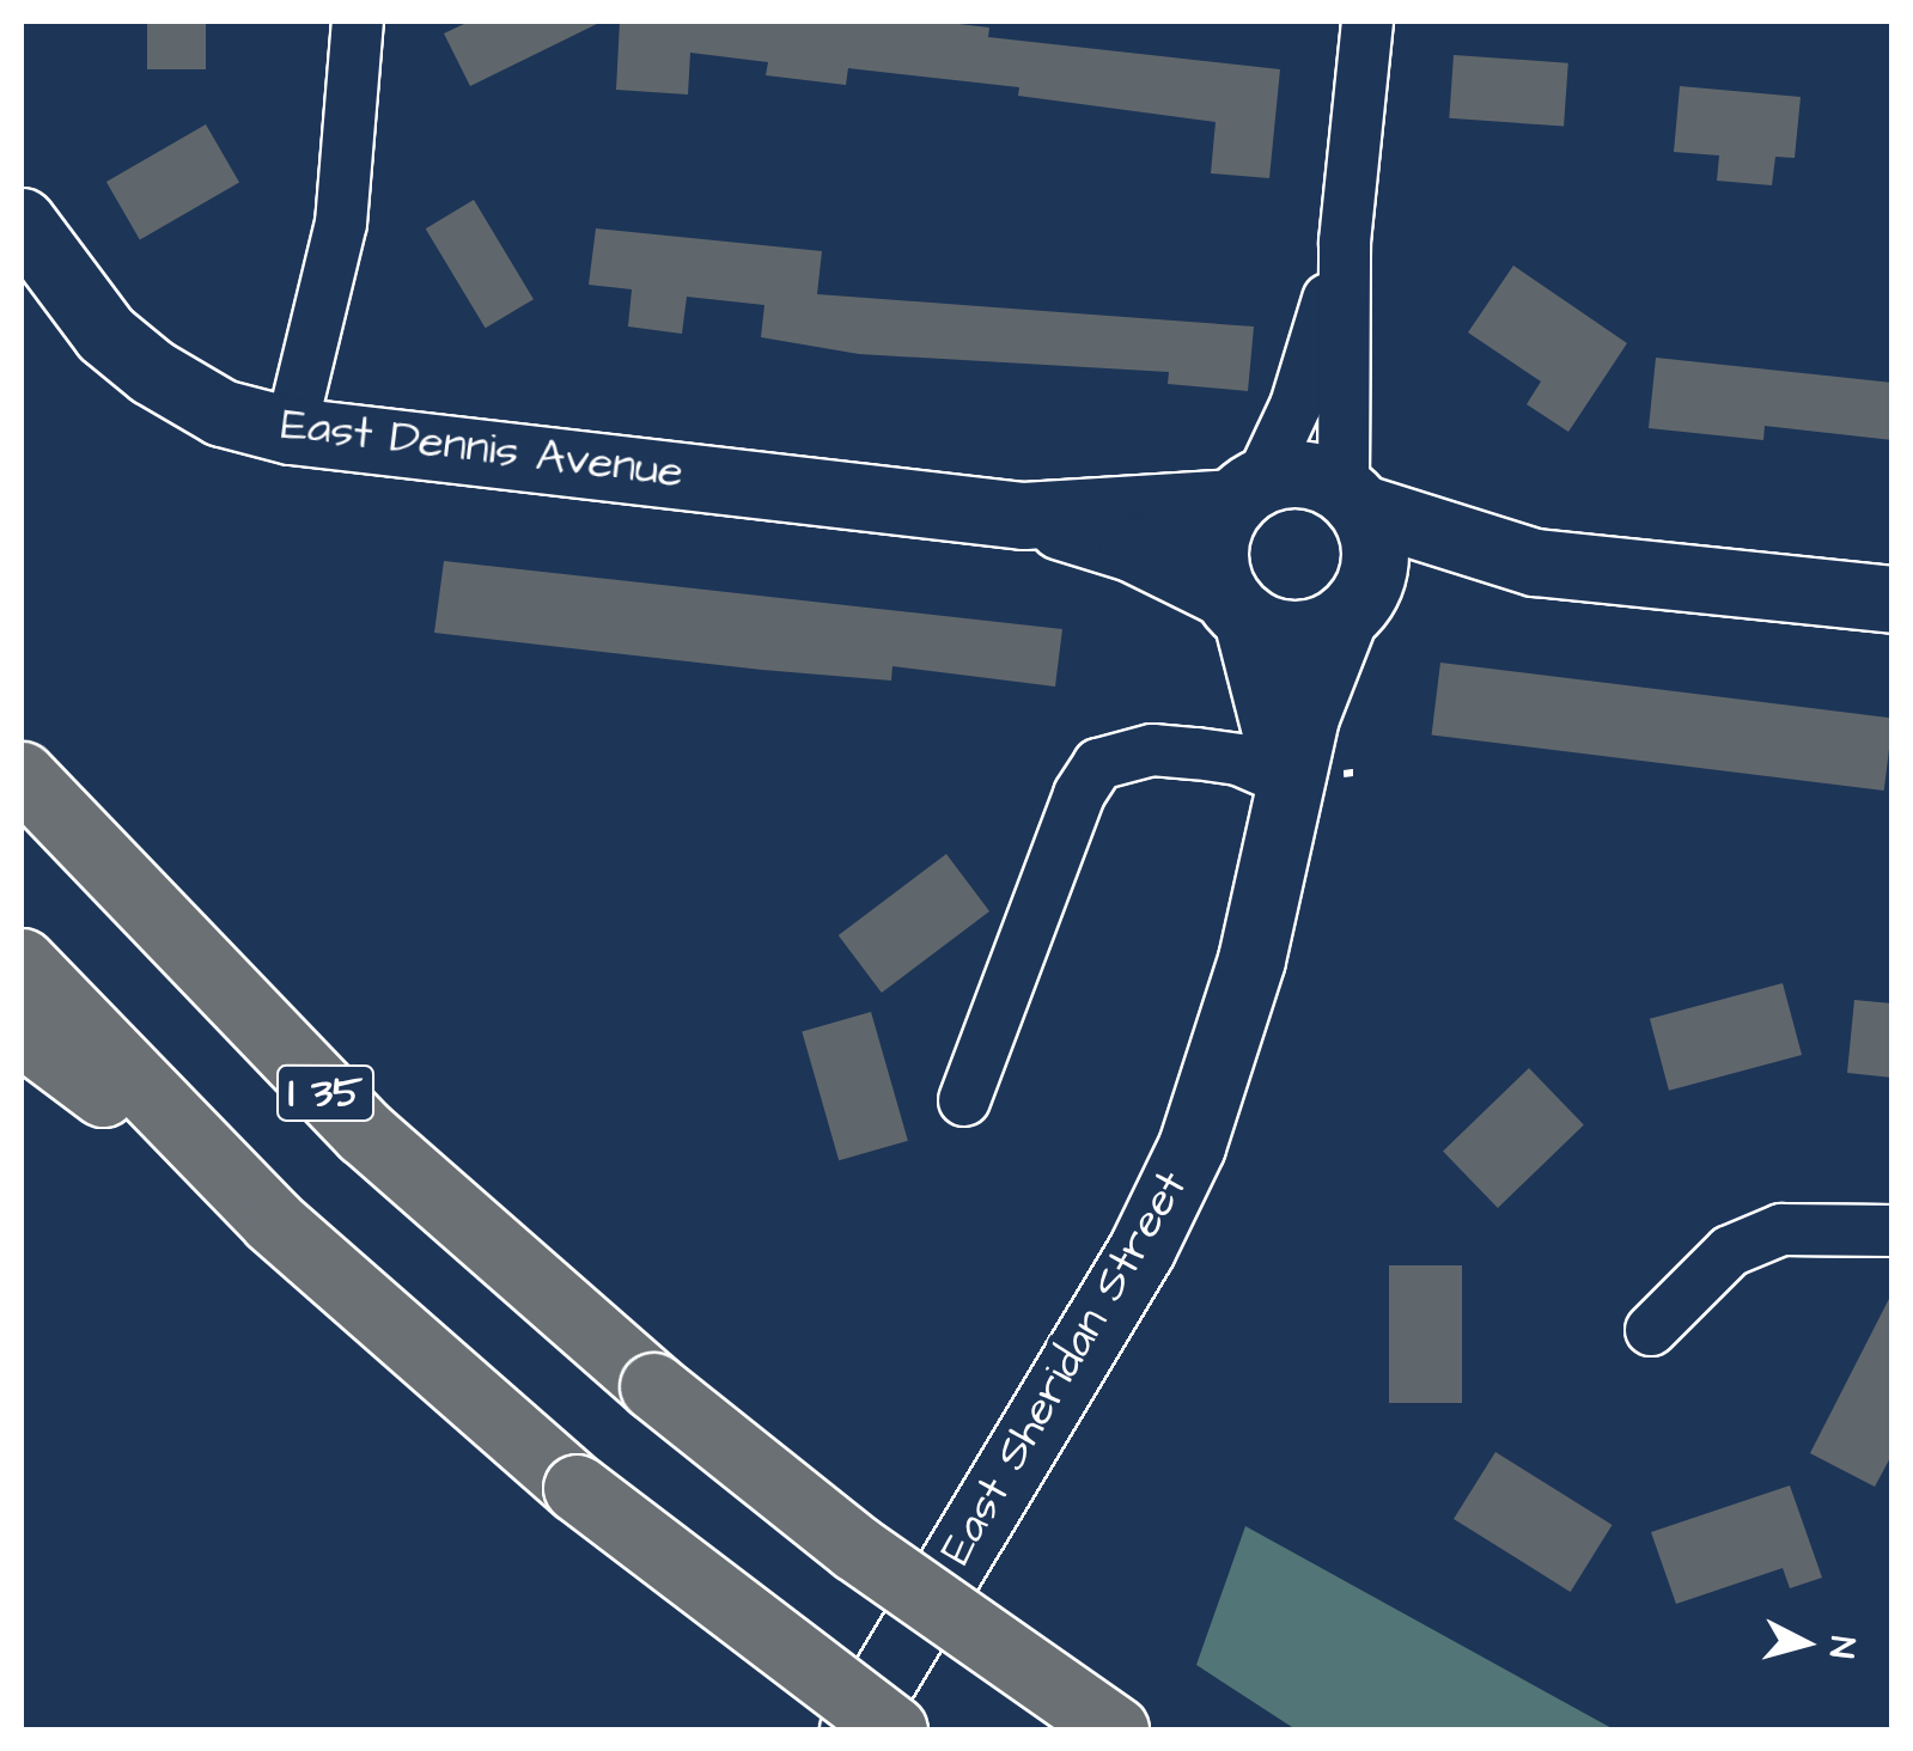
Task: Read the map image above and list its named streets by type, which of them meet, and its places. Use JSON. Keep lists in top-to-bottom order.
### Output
{
  "streets": {
    "highway": ["I 35"],
    "main road": ["East Dennis Avenue", "East Sheridan Street"]
  },
  "crossings": [
    ["East Dennis Avenue", "East Sheridan Street"]
  ],
  "north": "right"
}
